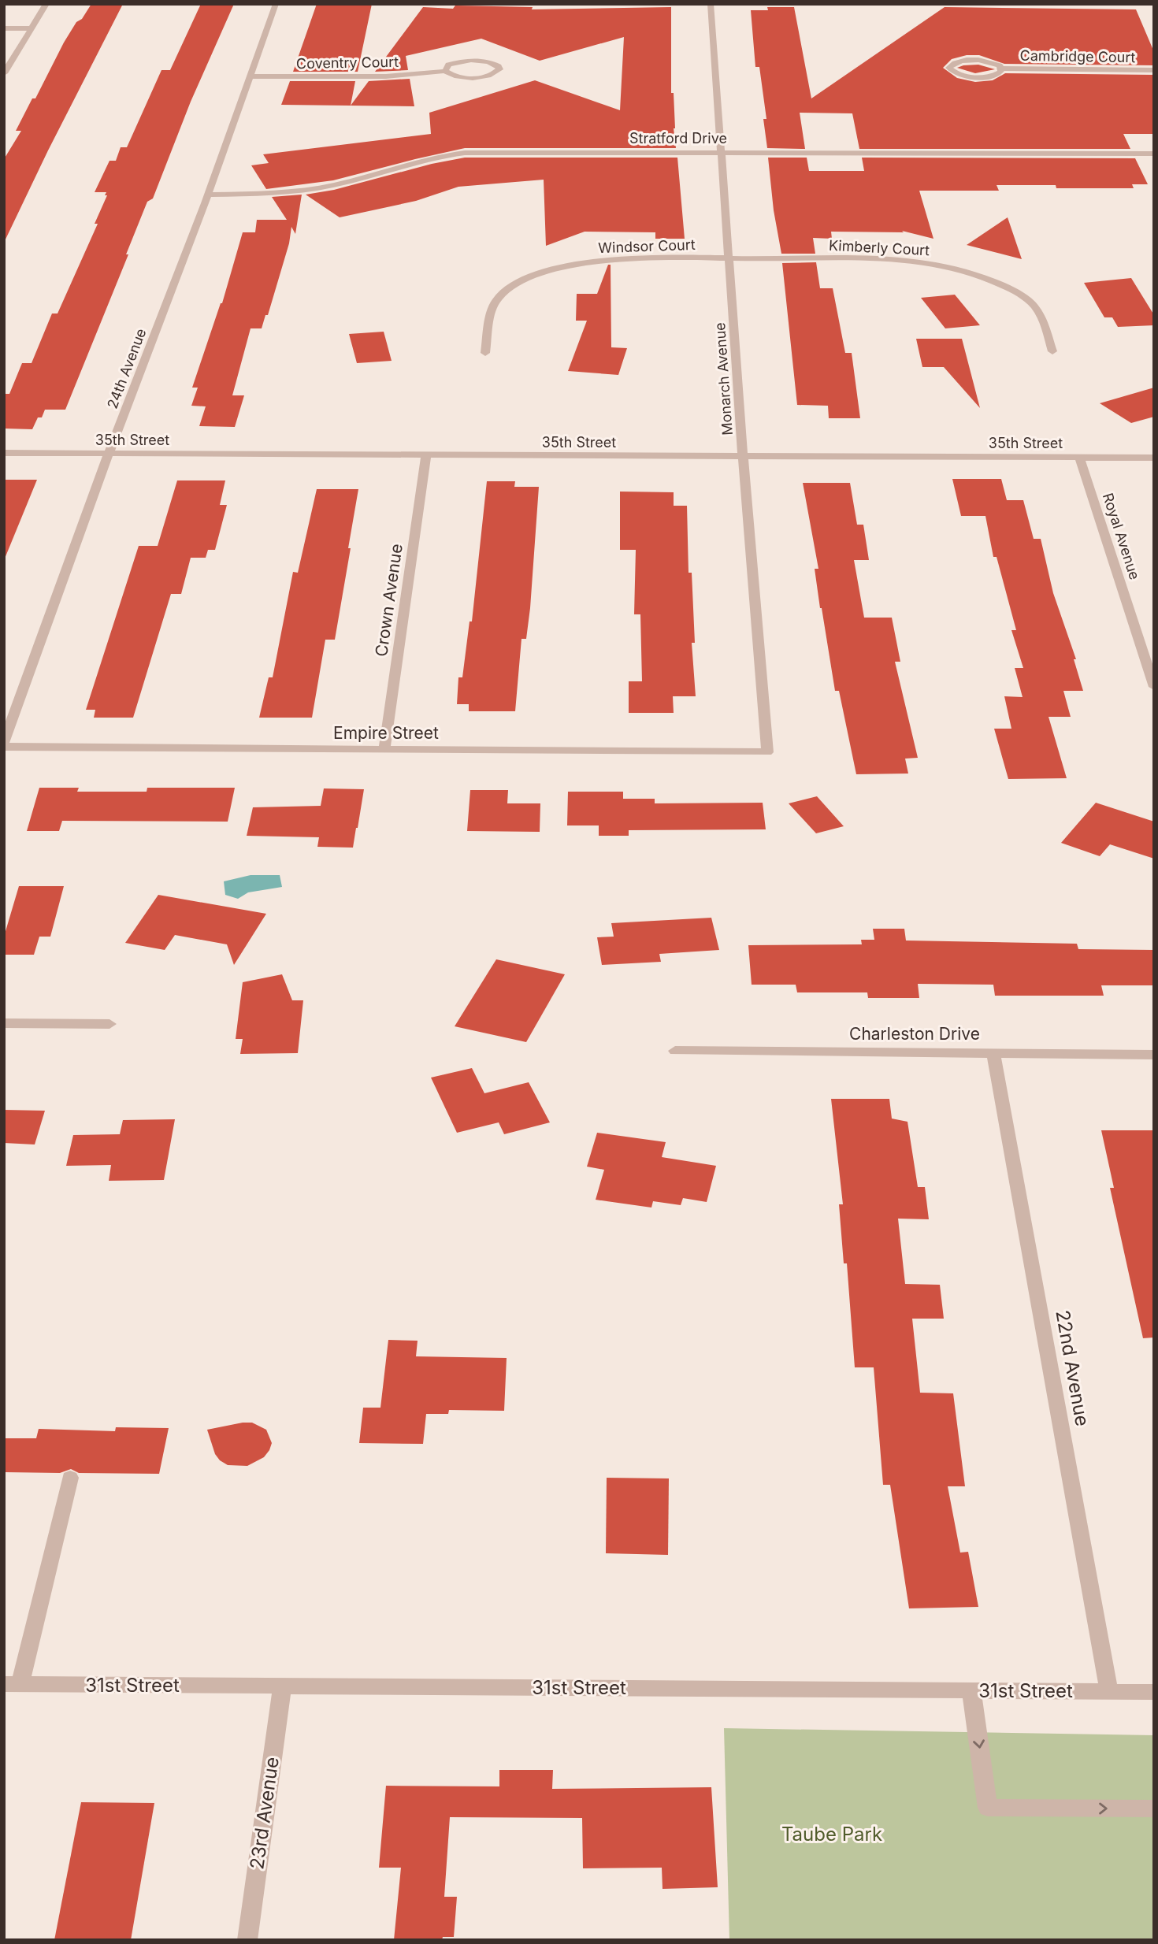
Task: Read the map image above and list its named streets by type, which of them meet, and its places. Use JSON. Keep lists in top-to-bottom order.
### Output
{
  "streets": {
    "street": [
      "Cambridge Court",
      "Coventry Court",
      "Stratford Drive",
      "Windsor Court",
      "Kimberly Court",
      "24th Avenue",
      "Monarch Avenue",
      "35th Street",
      "Royal Avenue",
      "Crown Avenue",
      "Empire Street",
      "Charleston Drive",
      "22nd Avenue",
      "31st Street",
      "23rd Avenue"
    ]
  },
  "crossings": [
    ["Coventry Court", "24th Avenue"],
    ["Stratford Drive", "24th Avenue"],
    ["Stratford Drive", "Monarch Avenue"],
    ["Windsor Court", "Kimberly Court"],
    ["Windsor Court", "Monarch Avenue"],
    ["Kimberly Court", "Monarch Avenue"],
    ["24th Avenue", "35th Street"],
    ["24th Avenue", "Empire Street"],
    ["Monarch Avenue", "35th Street"],
    ["Monarch Avenue", "Empire Street"],
    ["35th Street", "Royal Avenue"],
    ["35th Street", "Crown Avenue"],
    ["Crown Avenue", "Empire Street"],
    ["Charleston Drive", "22nd Avenue"],
    ["22nd Avenue", "31st Street"],
    ["31st Street", "23rd Avenue"]
  ],
  "parks": ["Taube Park"]
}
